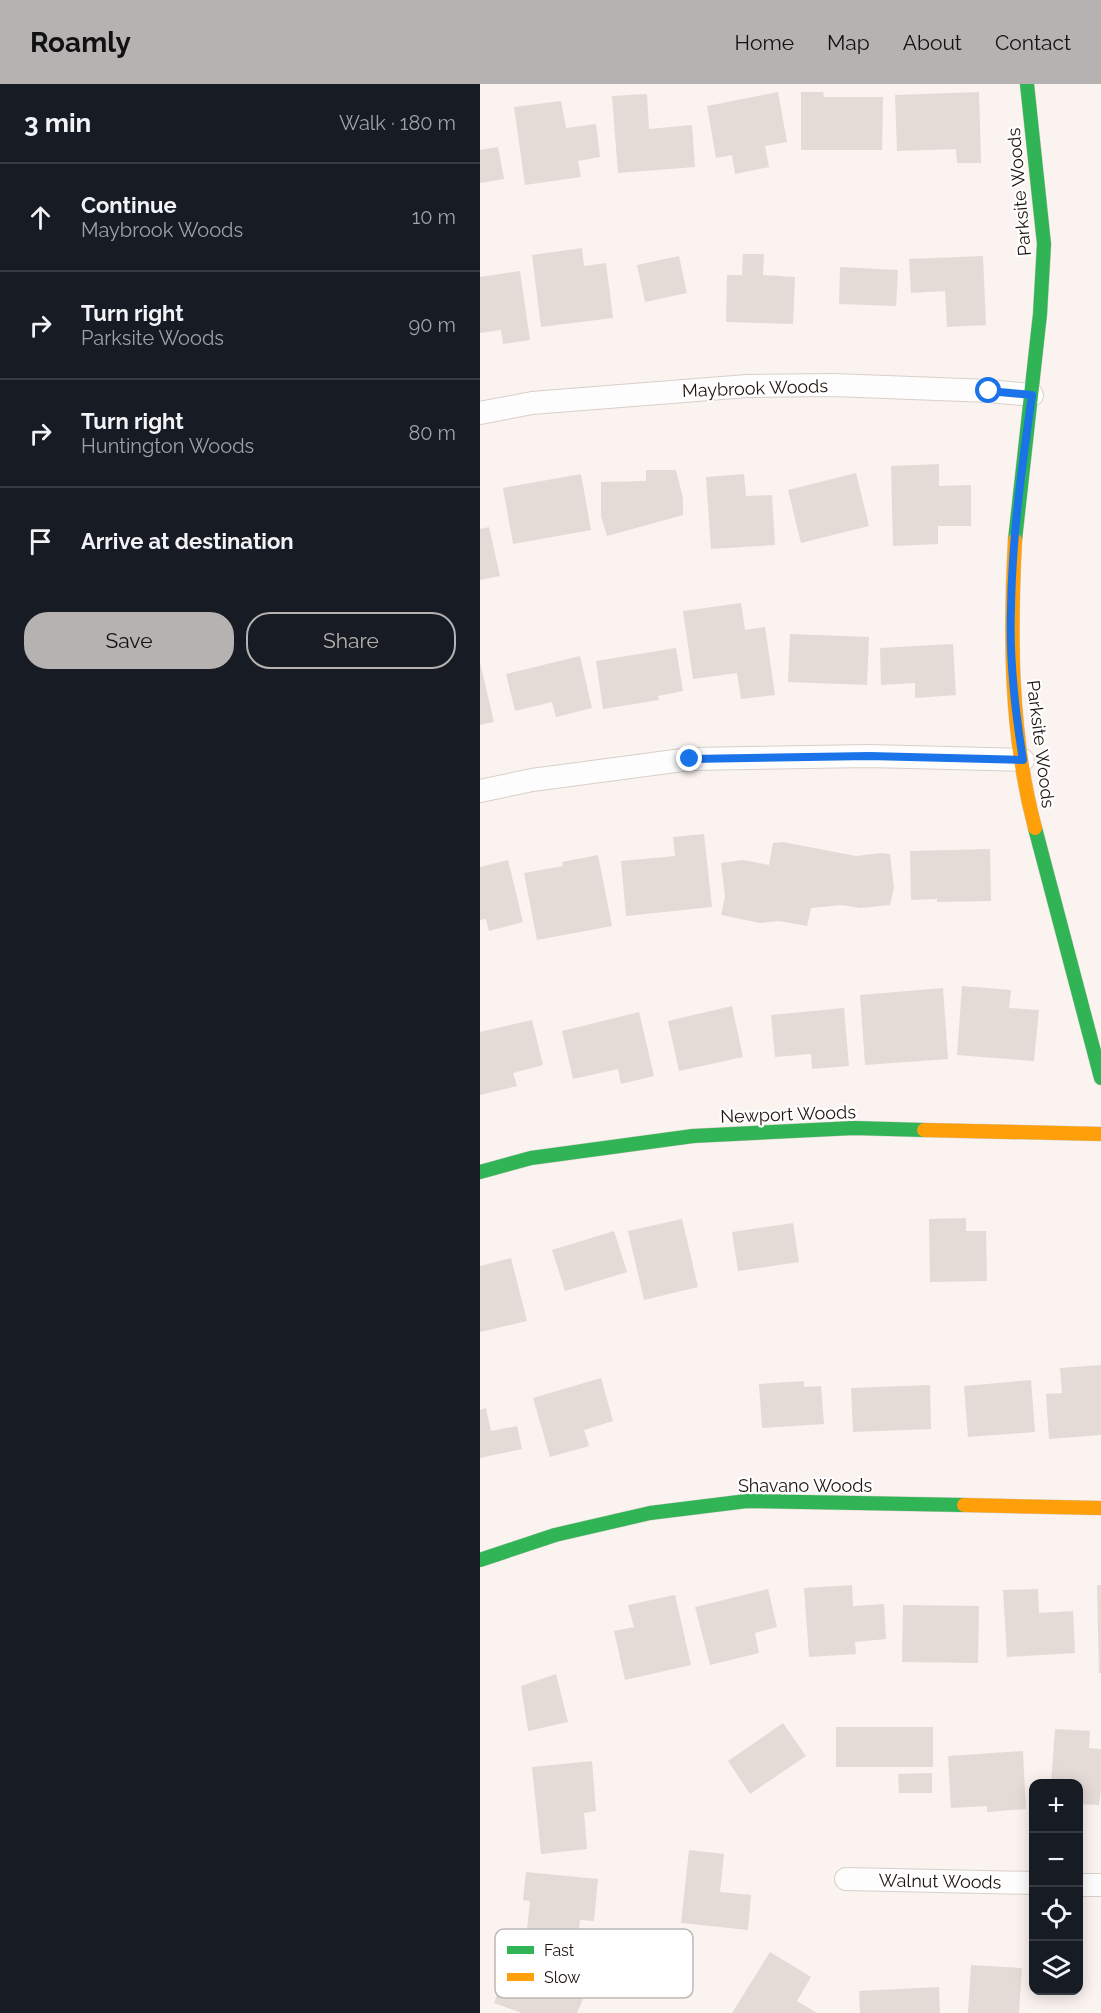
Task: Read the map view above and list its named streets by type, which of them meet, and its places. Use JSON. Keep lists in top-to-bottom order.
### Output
{
  "streets": {
    "street": [
      "Parksite Woods",
      "Maybrook Woods",
      "Newport Woods",
      "Shavano Woods",
      "Walnut Woods"
    ]
  },
  "crossings": [
    ["Parksite Woods", "Maybrook Woods"]
  ],
  "legend": ["Fast", "Slow"],
  "page": {
    "header": "Roamly",
    "nav": [
      "Home",
      "Map",
      "About",
      "Contact"
    ],
    "heading": ["3 min", "Walk · 180 m"],
    "list": [
      ["Continue", "Maybrook Woods", "10 m"],
      ["Turn right", "Parksite Woods", "90 m"],
      ["Turn right", "Huntington Woods", "80 m"],
      "Arrive at destination"
    ],
    "buttons": ["Save", "Share"],
    "map_buttons": ["+", "−"]
  }
}
